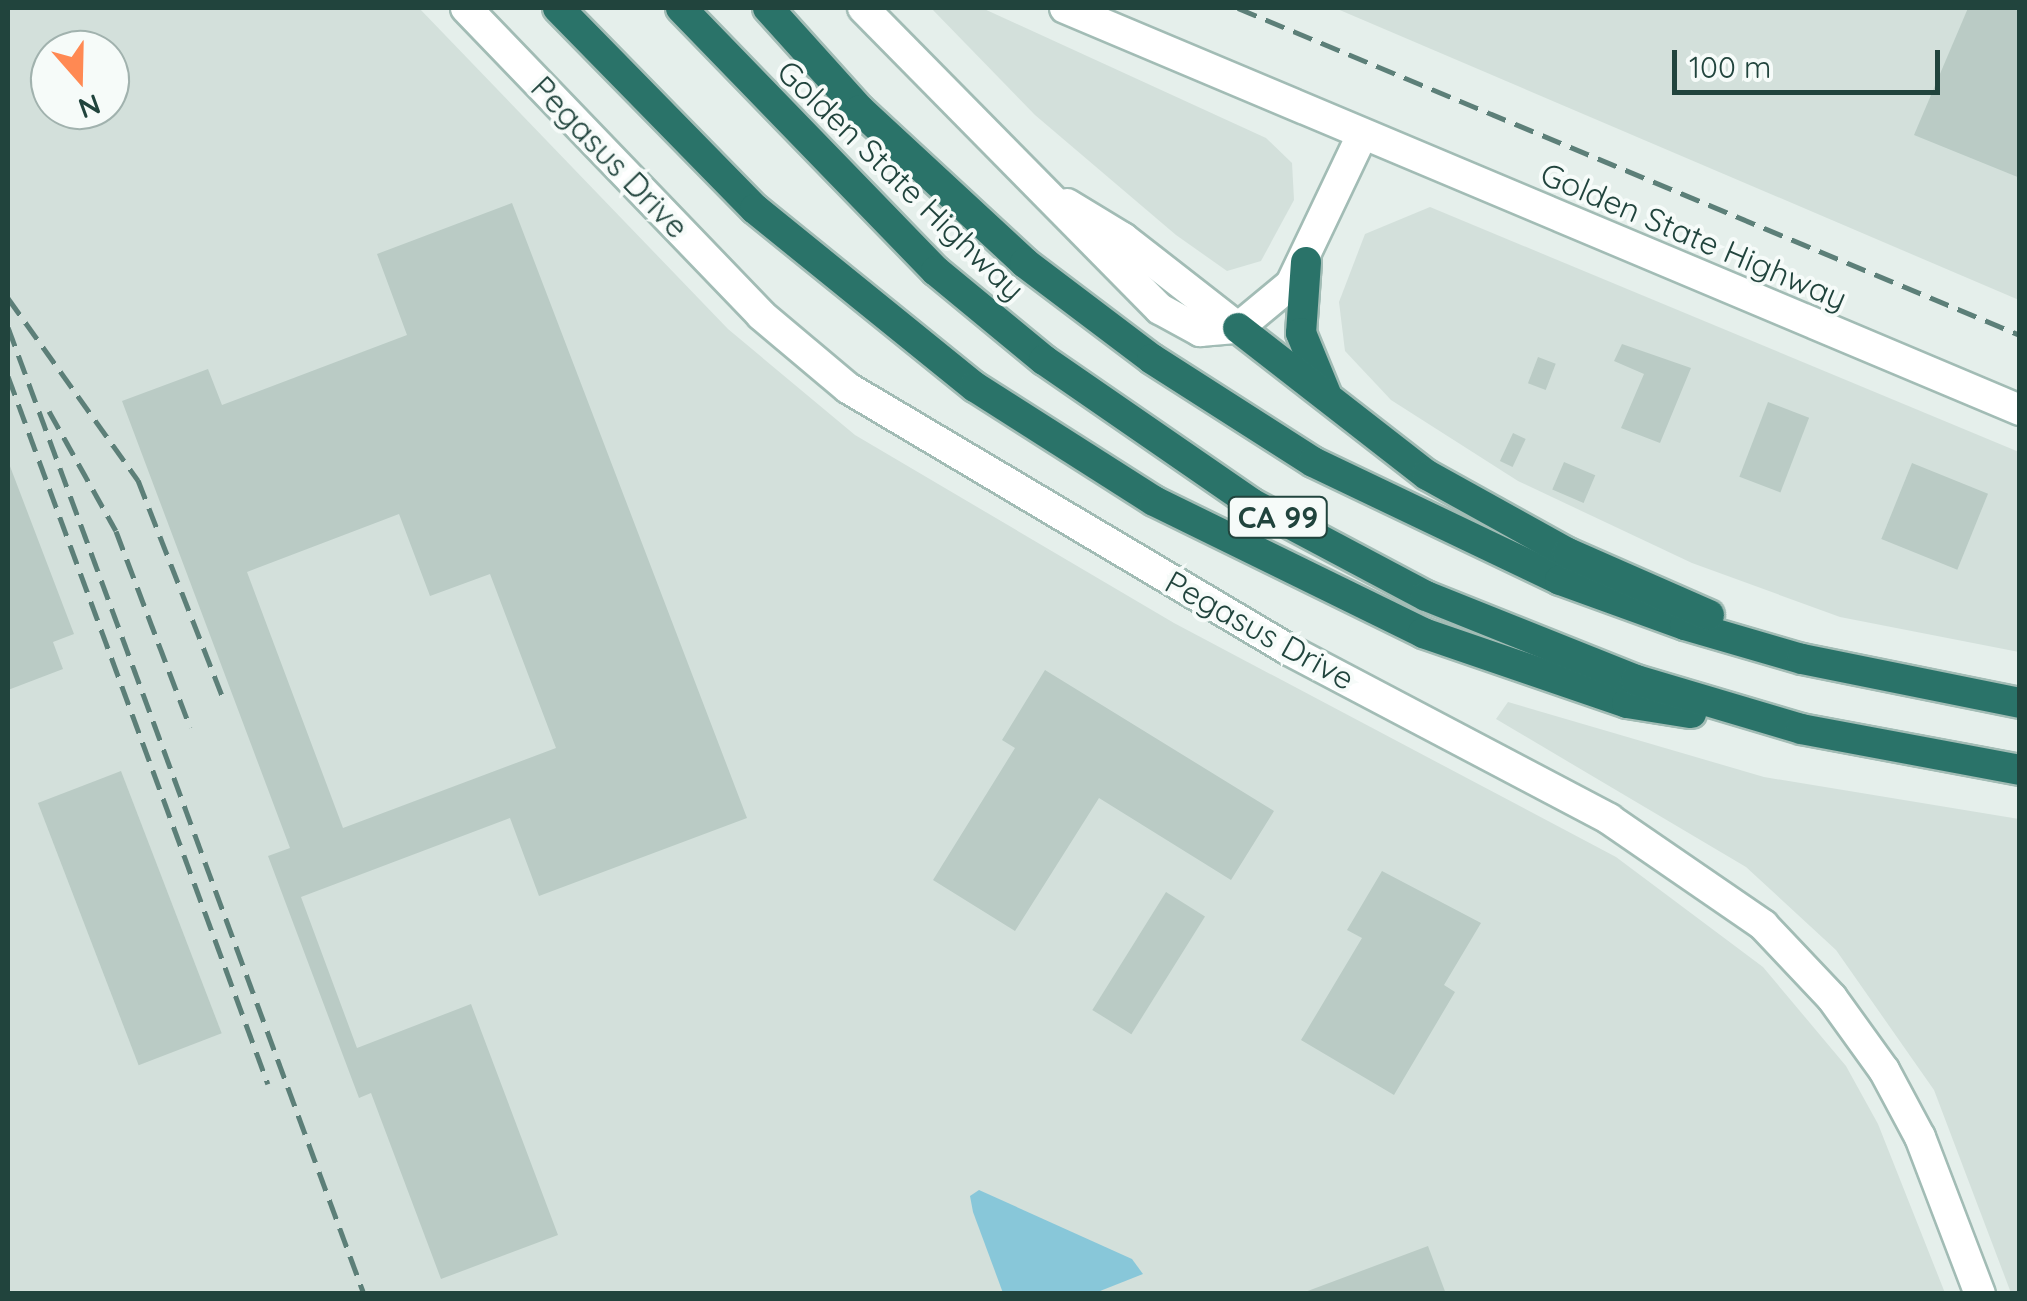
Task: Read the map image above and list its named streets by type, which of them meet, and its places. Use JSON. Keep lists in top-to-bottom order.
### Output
{
  "streets": {
    "highway": ["Golden State Highway", "CA 99"],
    "street": ["Pegasus Drive"]
  },
  "scale_bar": "100 m",
  "north": "bottom"
}
